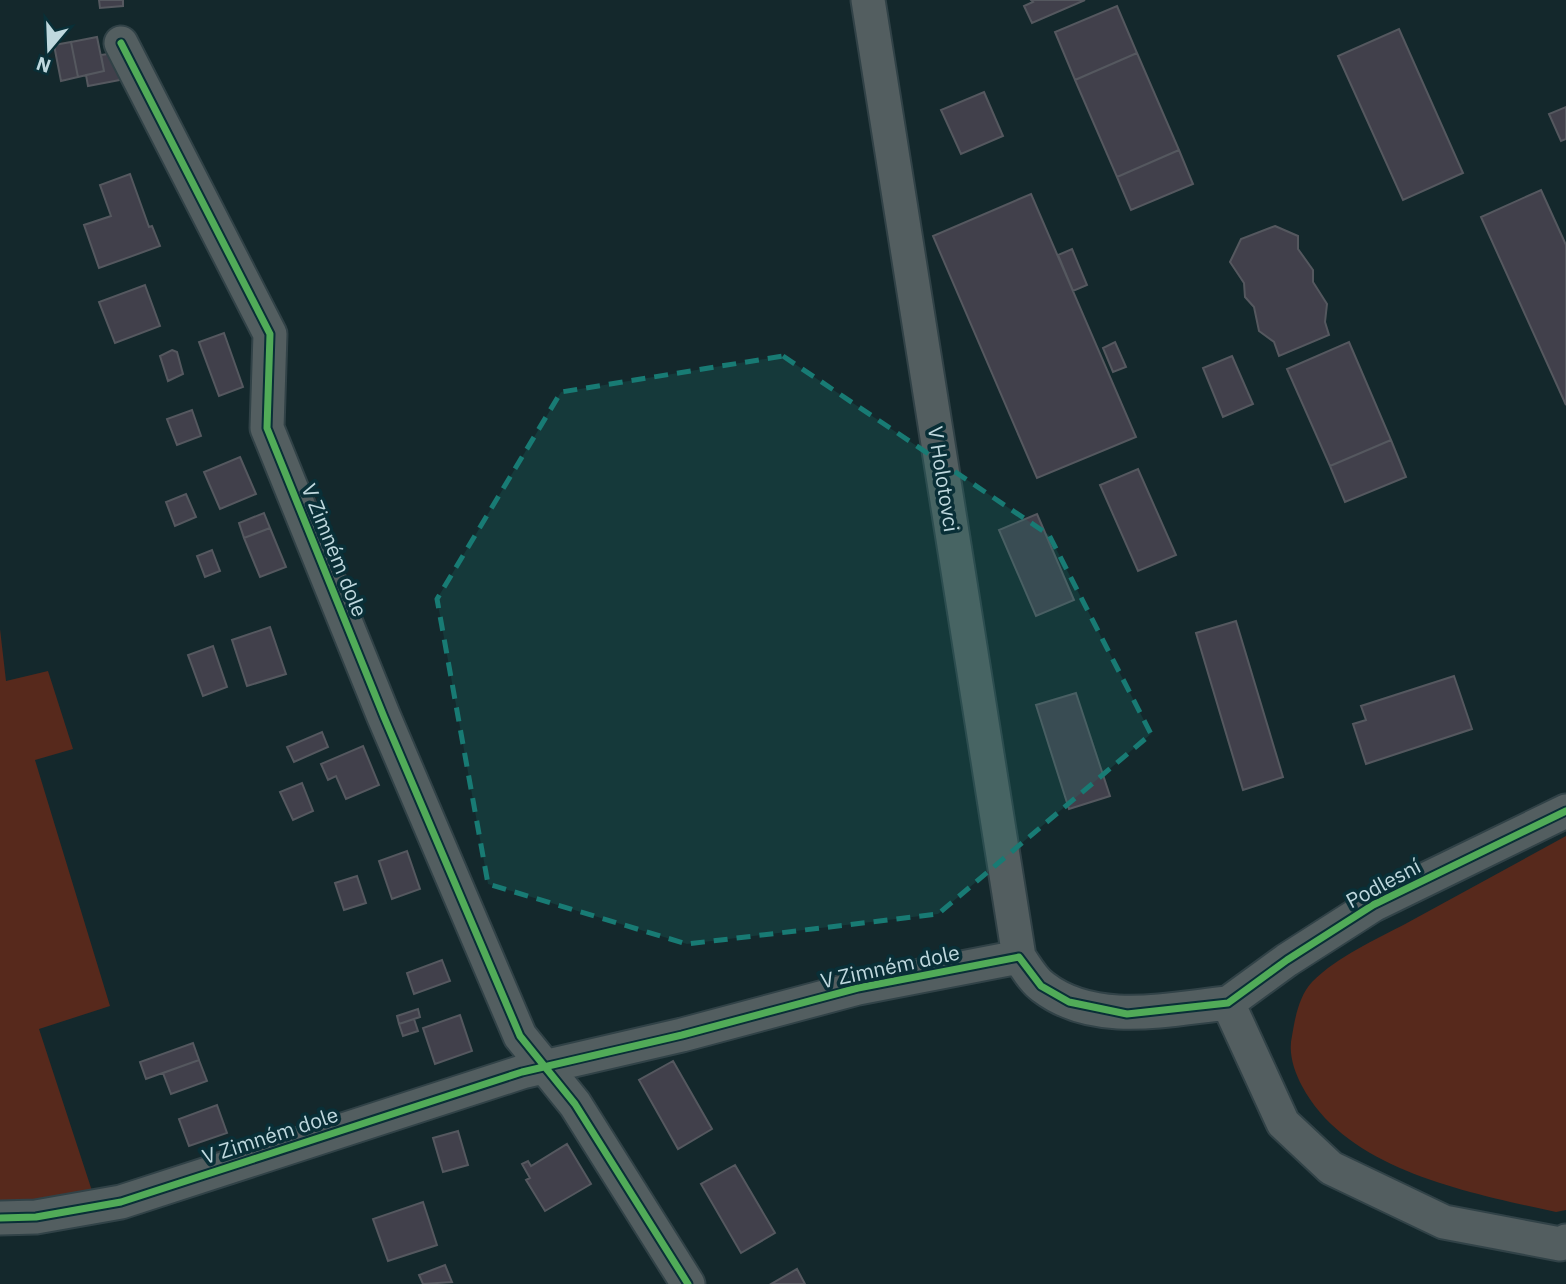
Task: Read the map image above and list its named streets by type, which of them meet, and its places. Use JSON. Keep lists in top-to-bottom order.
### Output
{
  "streets": {
    "street": ["V Holotovci", "V Zimném dole", "Podlesní"]
  },
  "crossings": [
    ["V Holotovci", "V Zimném dole"]
  ],
  "north": "bottom"
}
